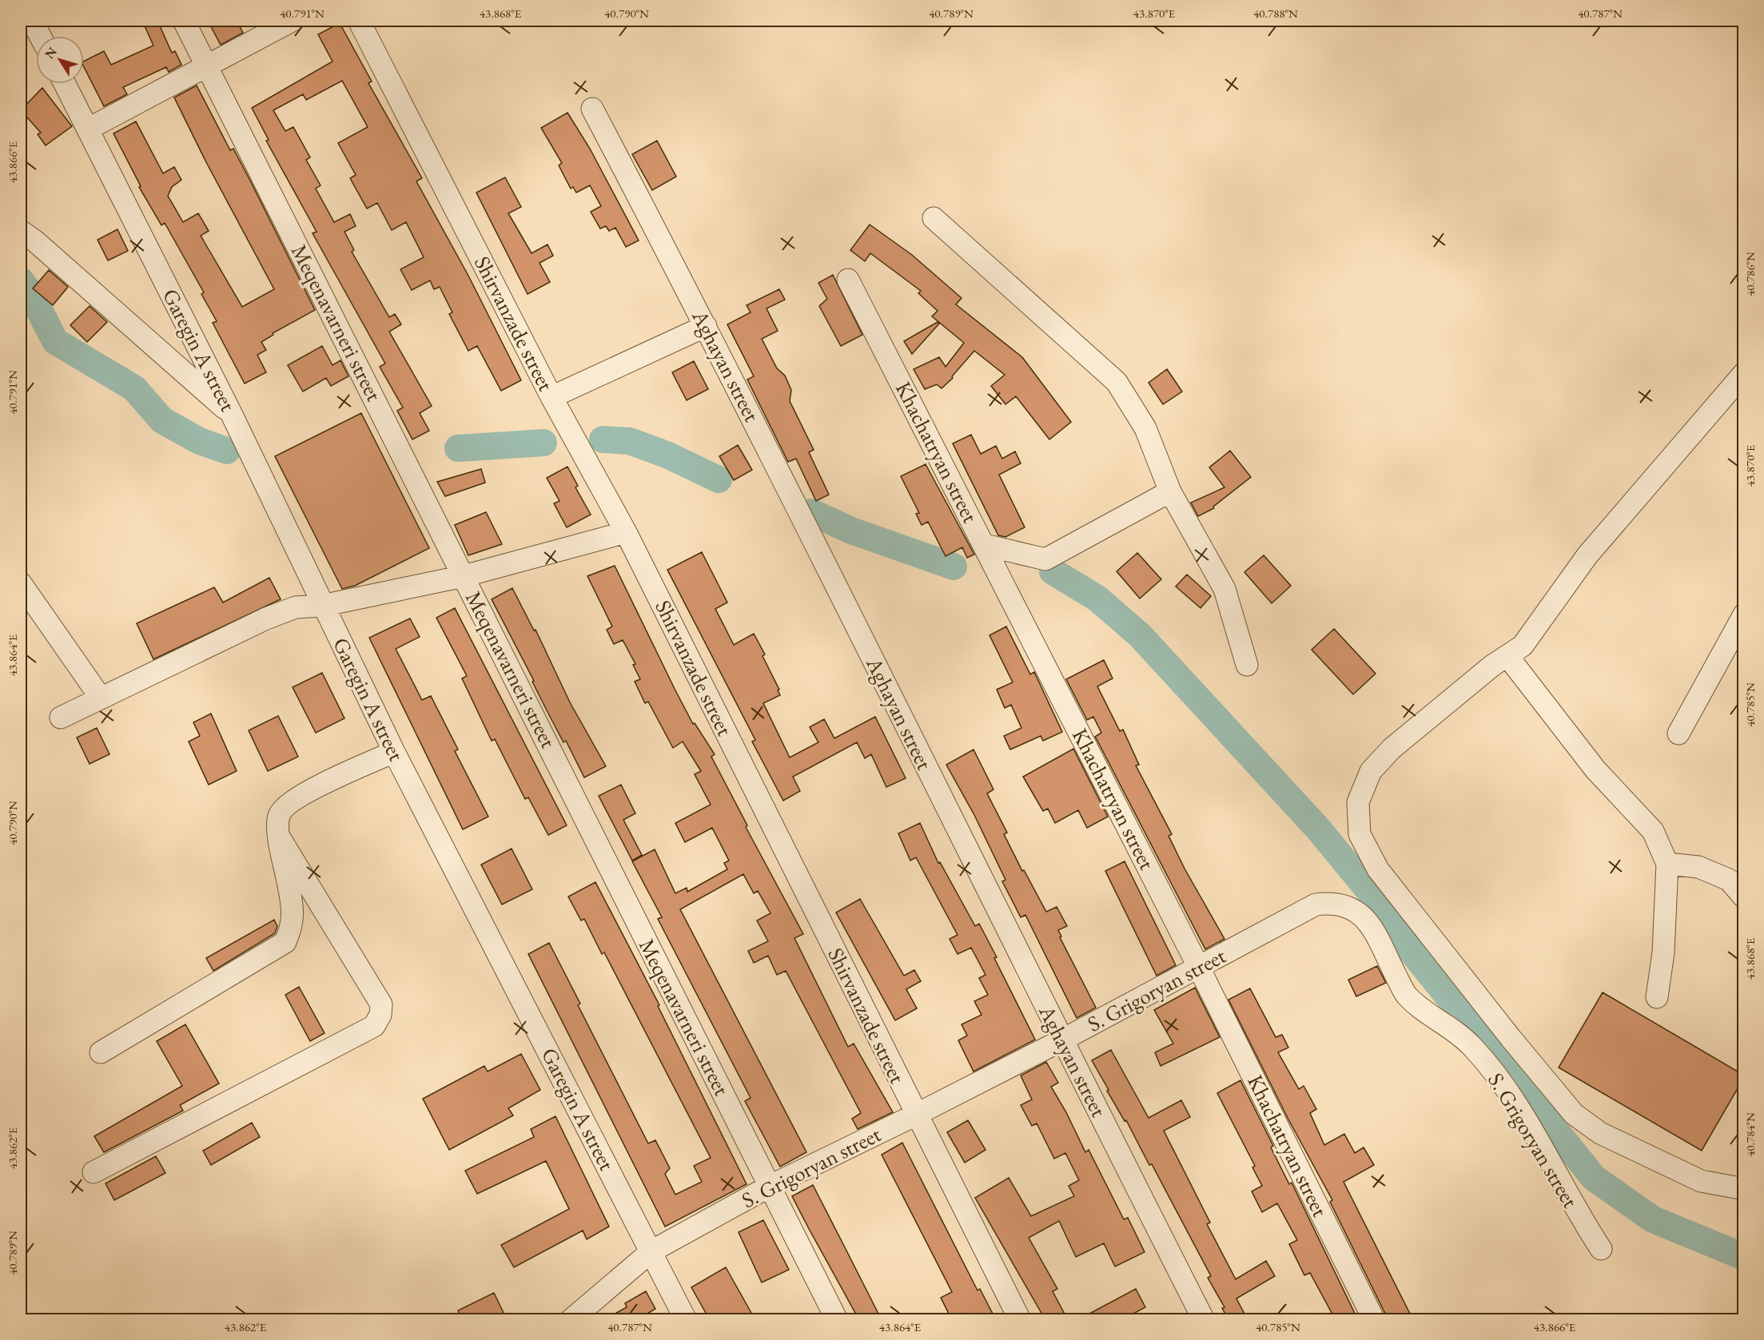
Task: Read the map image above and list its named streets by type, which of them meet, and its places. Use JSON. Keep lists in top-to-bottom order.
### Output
{
  "streets": {
    "street": [
      "Meqenavarneri street",
      "Shirvanzade street",
      "Garegin A street",
      "Aghayan street",
      "Khachatryan street",
      "S. Grigoryan street"
    ]
  },
  "crossings": [
    ["Meqenavarneri street", "S. Grigoryan street"],
    ["Shirvanzade street", "S. Grigoryan street"],
    ["Garegin A street", "S. Grigoryan street"],
    ["Aghayan street", "S. Grigoryan street"],
    ["Khachatryan street", "S. Grigoryan street"]
  ],
  "north": "top left",
  "coordinates": [
    "40.791°N",
    "43.868°E",
    "40.790°N",
    "40.789°N",
    "43.870°E",
    "40.788°N",
    "40.787°N",
    "43.866°E",
    "40.786°N",
    "43.864°E",
    "40.785°N",
    "40.784°N",
    "43.862°E"
  ]
}
